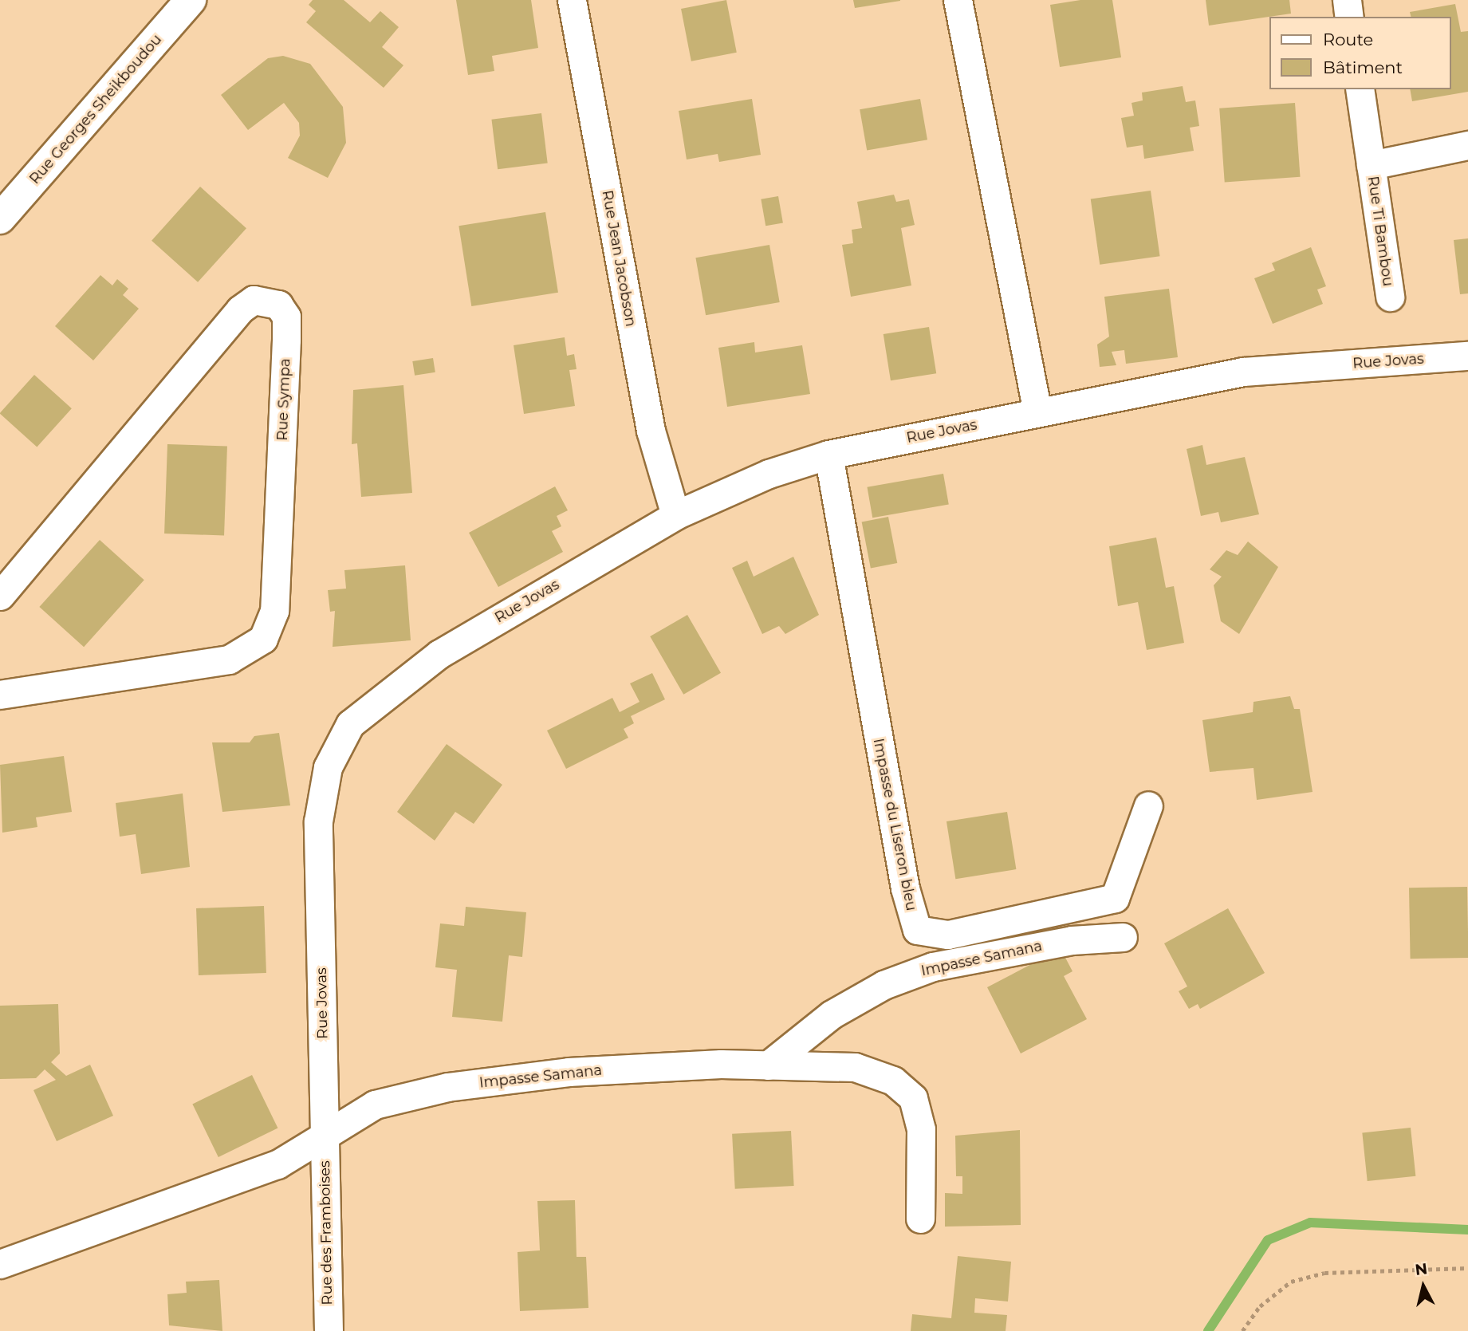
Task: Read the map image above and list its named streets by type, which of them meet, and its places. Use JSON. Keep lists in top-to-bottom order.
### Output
{
  "streets": {
    "street": [
      "Rue Georges Sheikboudou",
      "Rue Ti Bambou",
      "Rue Jean Jacobson",
      "Rue Jovas",
      "Rue Sympa",
      "Impasse du Liseron bleu",
      "Impasse Samana",
      "Rue des Framboises"
    ]
  },
  "crossings": [
    ["Rue Jean Jacobson", "Rue Jovas"],
    ["Rue Jovas", "Impasse du Liseron bleu"],
    ["Rue Jovas", "Impasse Samana"],
    ["Rue Jovas", "Rue des Framboises"],
    ["Impasse Samana", "Rue des Framboises"]
  ],
  "legend": ["Route", "Bâtiment"],
  "north": "top"
}
